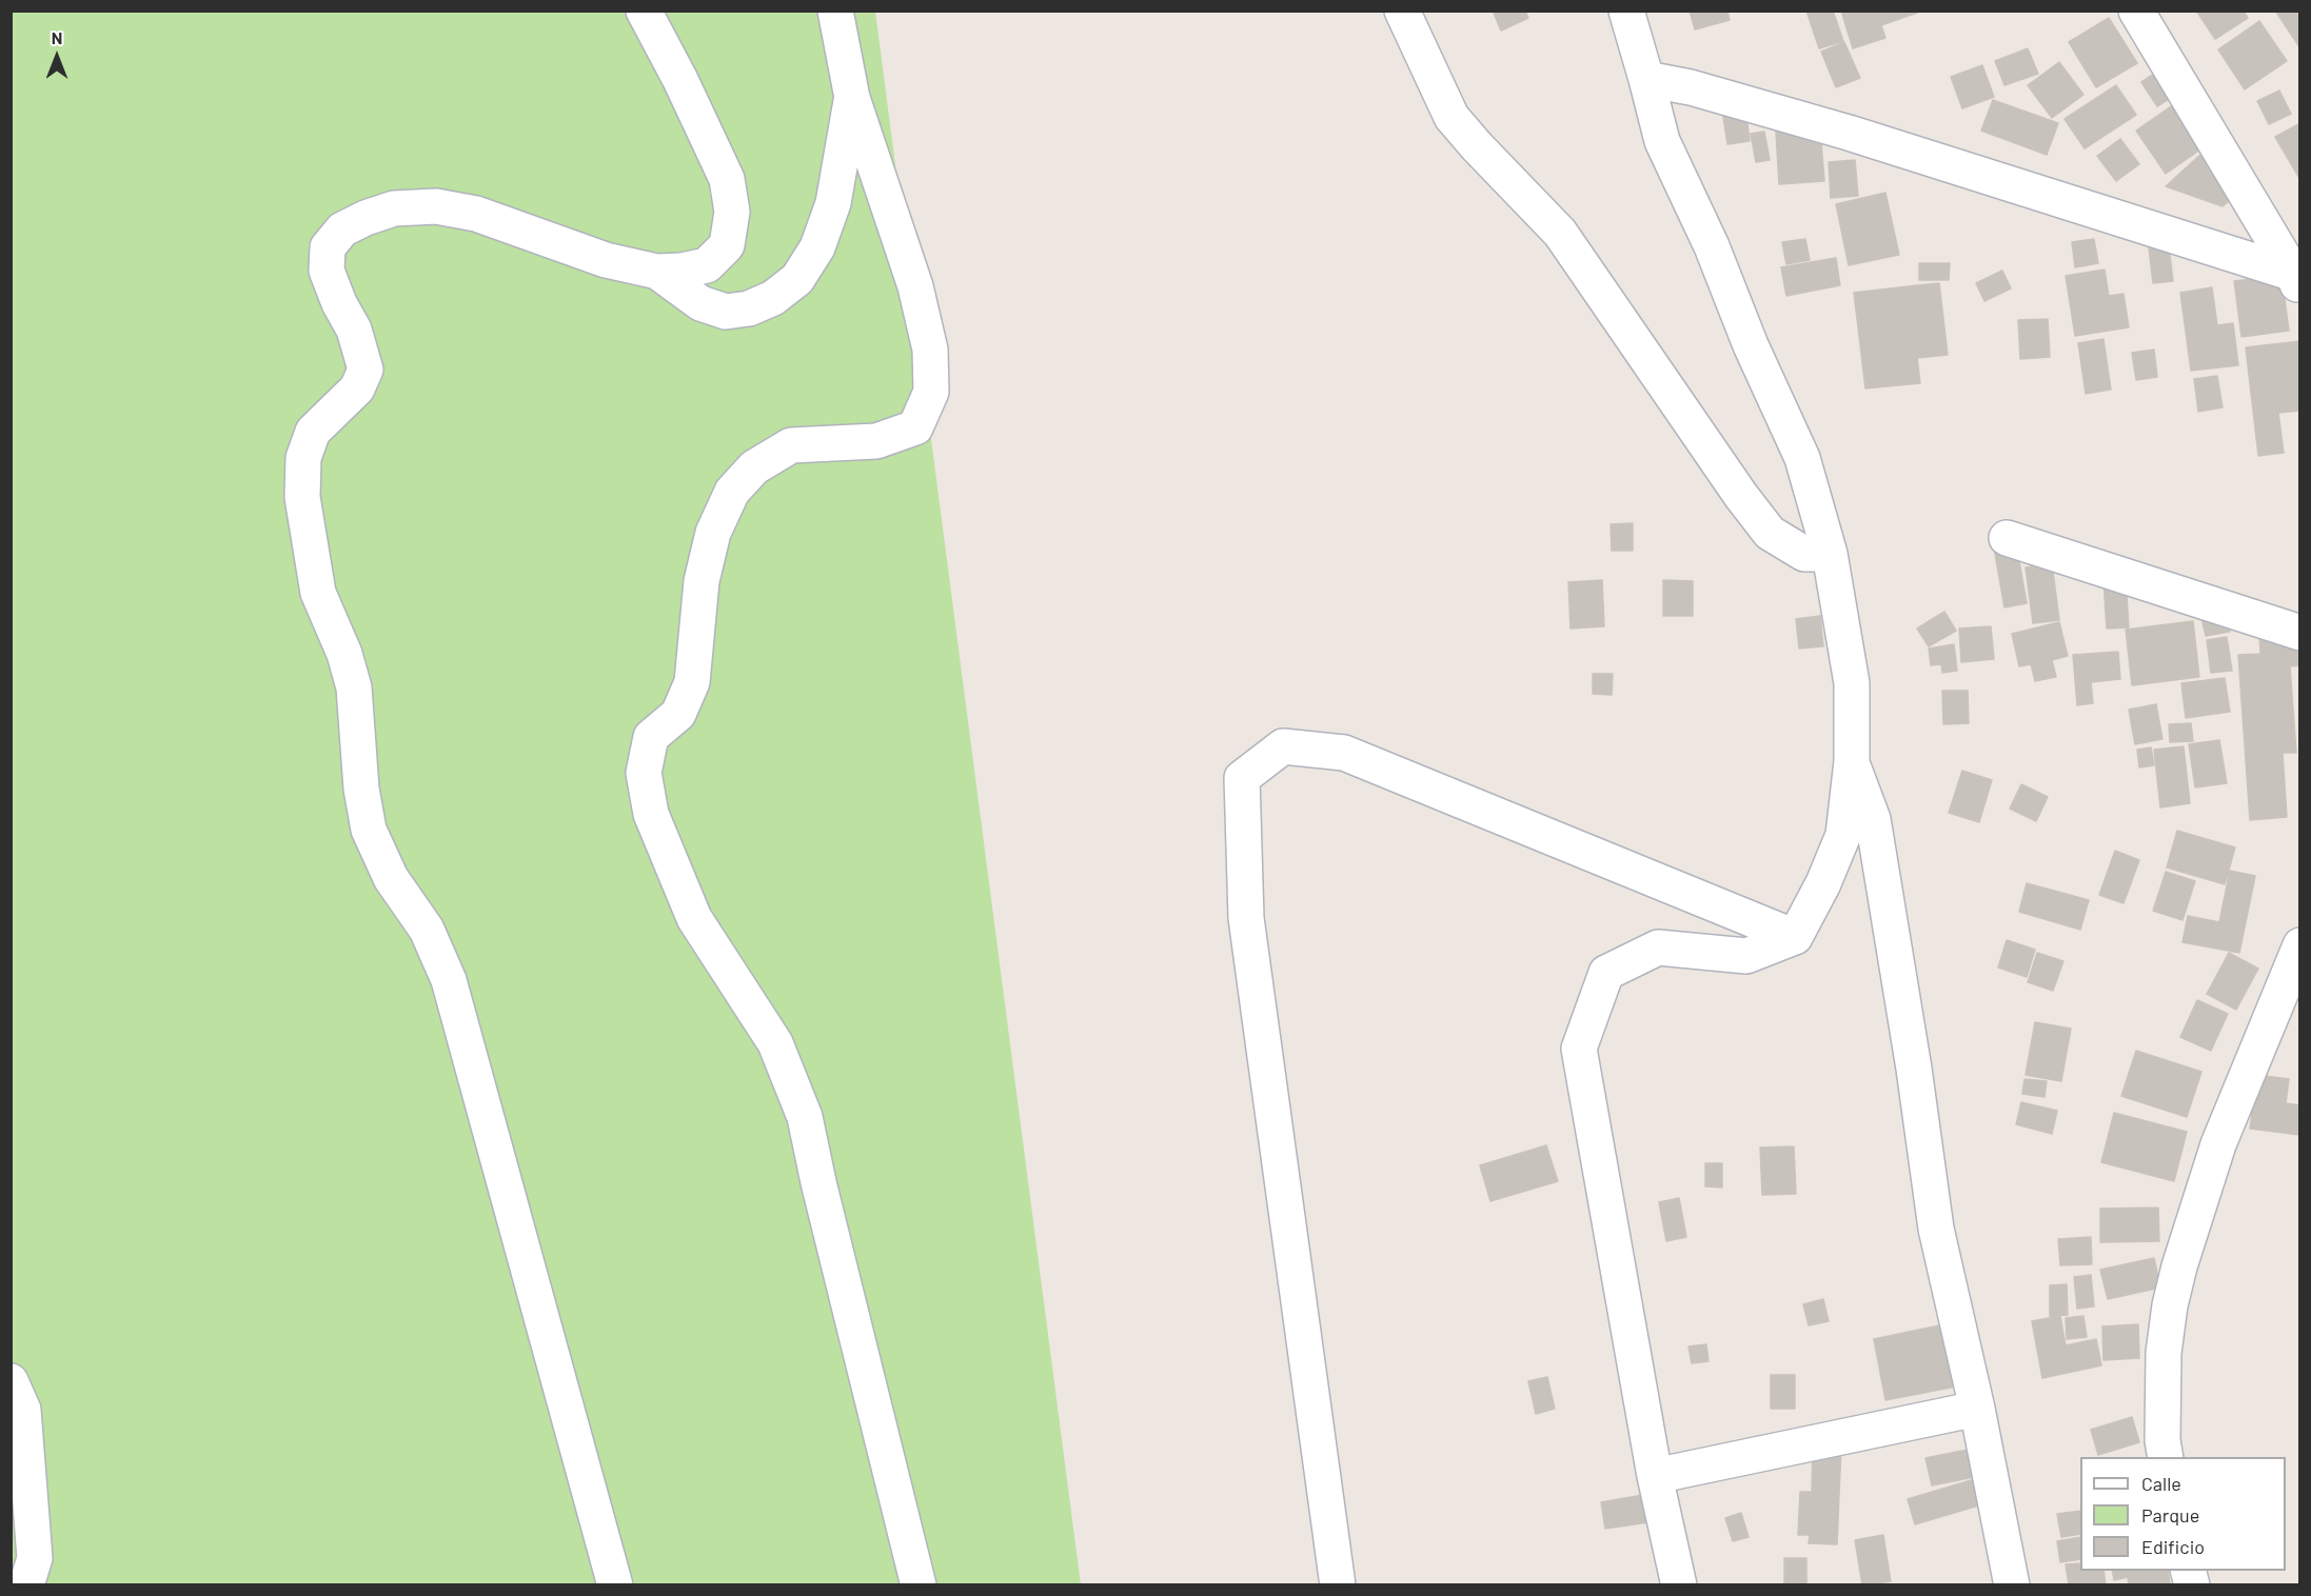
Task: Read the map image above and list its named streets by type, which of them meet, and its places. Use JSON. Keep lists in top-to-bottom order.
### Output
{
  "legend": ["Calle", "Parque", "Edificio"],
  "north": "top"
}
